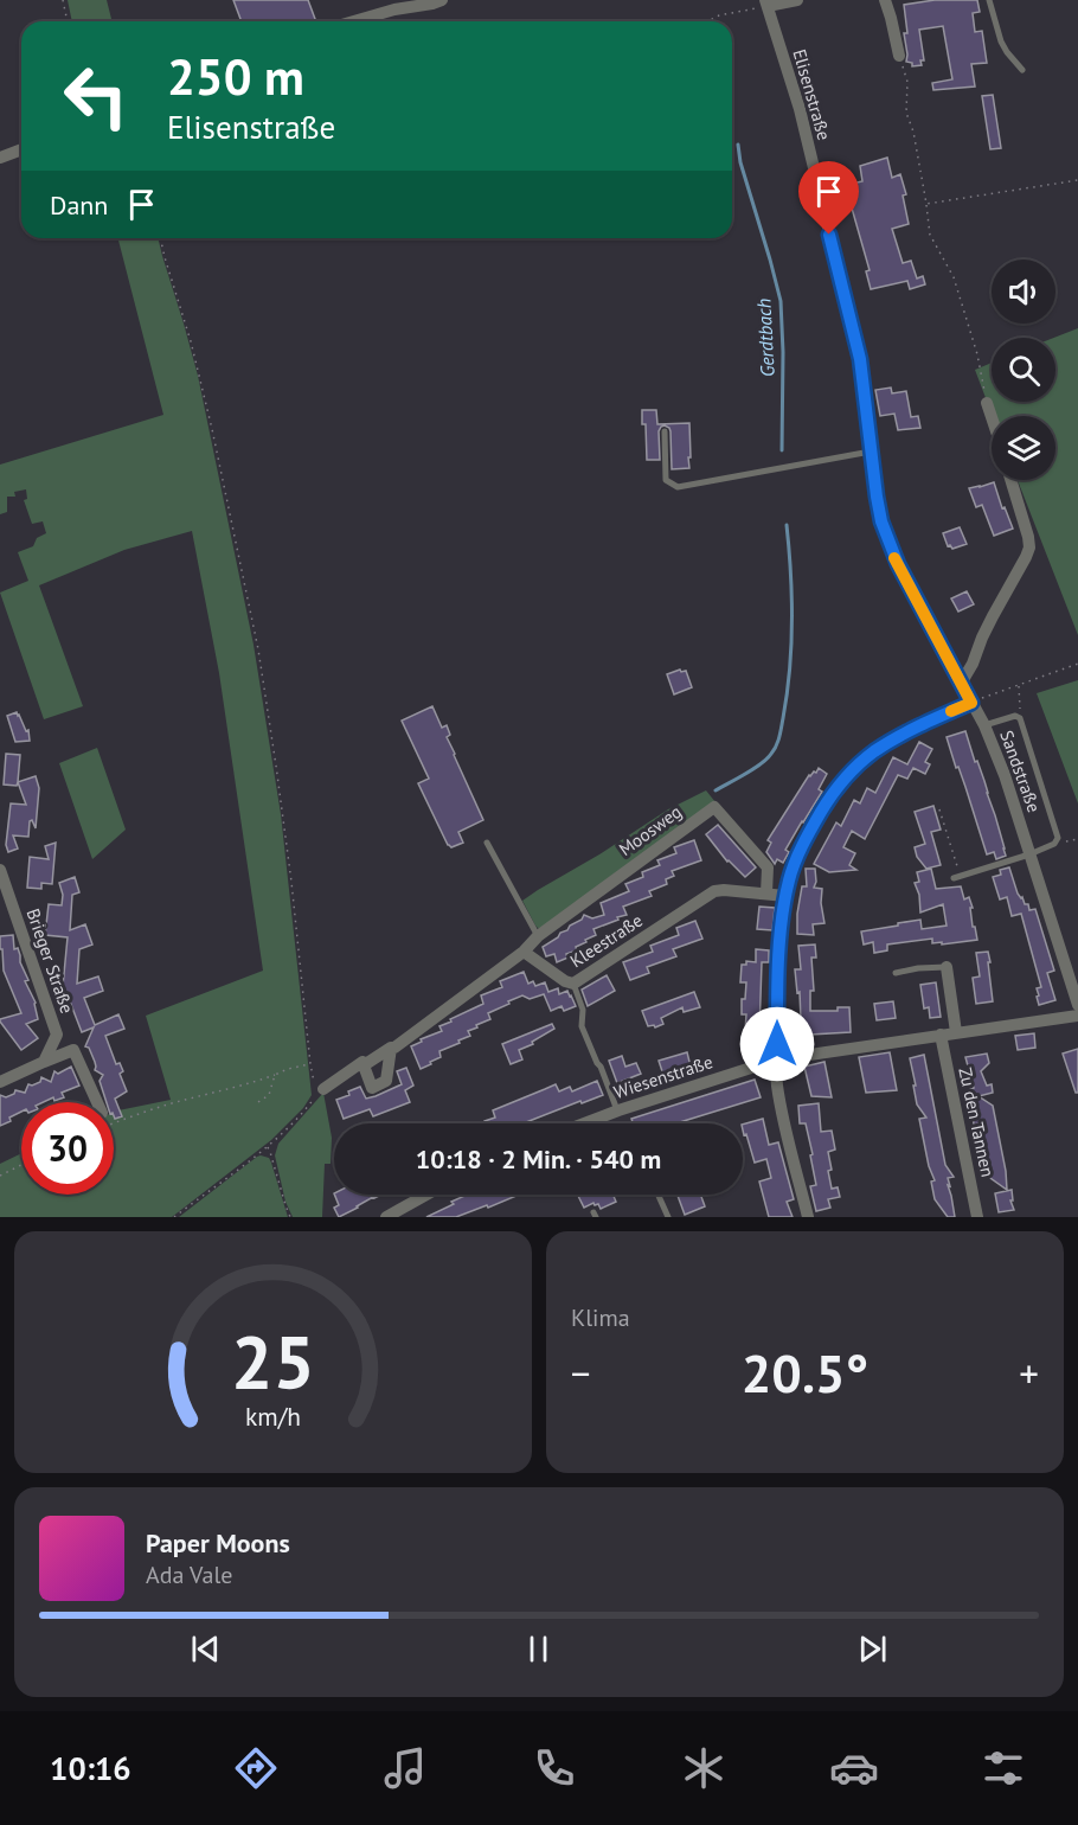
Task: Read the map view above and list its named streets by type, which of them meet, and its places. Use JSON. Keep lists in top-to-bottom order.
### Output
{
  "streets": {
    "street": [
      "Elisenstraße",
      "Sandstraße",
      "Moosweg",
      "Kleestraße",
      "Brieger Straße",
      "Wiesenstraße",
      "Zu den Tannen"
    ]
  },
  "crossings": [
    ["Elisenstraße", "Sandstraße"],
    ["Moosweg", "Kleestraße"],
    ["Wiesenstraße", "Zu den Tannen"]
  ],
  "water": ["Gerdtbach"],
  "page": {
    "turn": ["250 m", "Elisenstraße"],
    "then": "Dann",
    "limit": "30",
    "trip": "10:18 · 2 Min. · 540 m",
    "tile": "Klima",
    "heat": ["−", "20.5°", "+"],
    "song": ["Paper Moons", "Ada Vale"],
    "tabs": "10:16",
    "gauge": ["25", "km/h"]
  }
}
